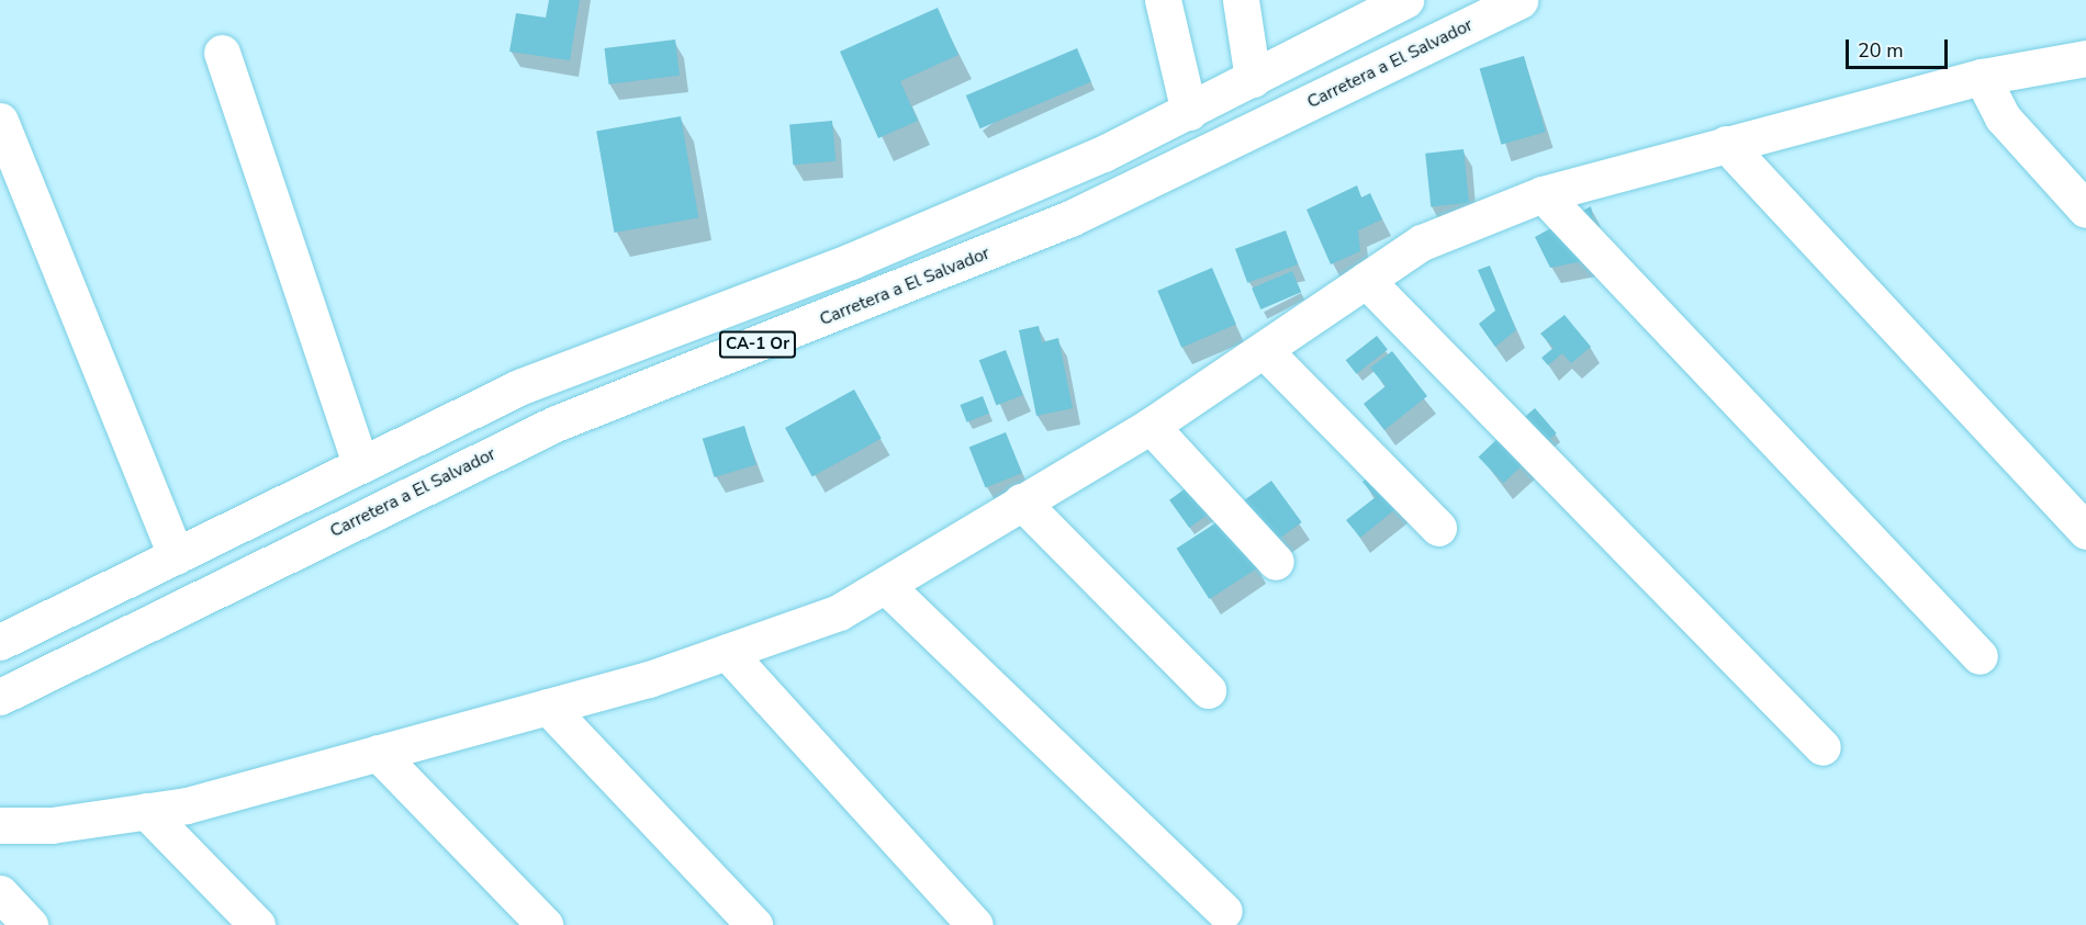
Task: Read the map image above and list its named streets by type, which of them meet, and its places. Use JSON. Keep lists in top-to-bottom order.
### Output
{
  "streets": {
    "main road": ["Carretera a El Salvador", "CA-1 Or"]
  },
  "scale_bar": "20 m"
}
